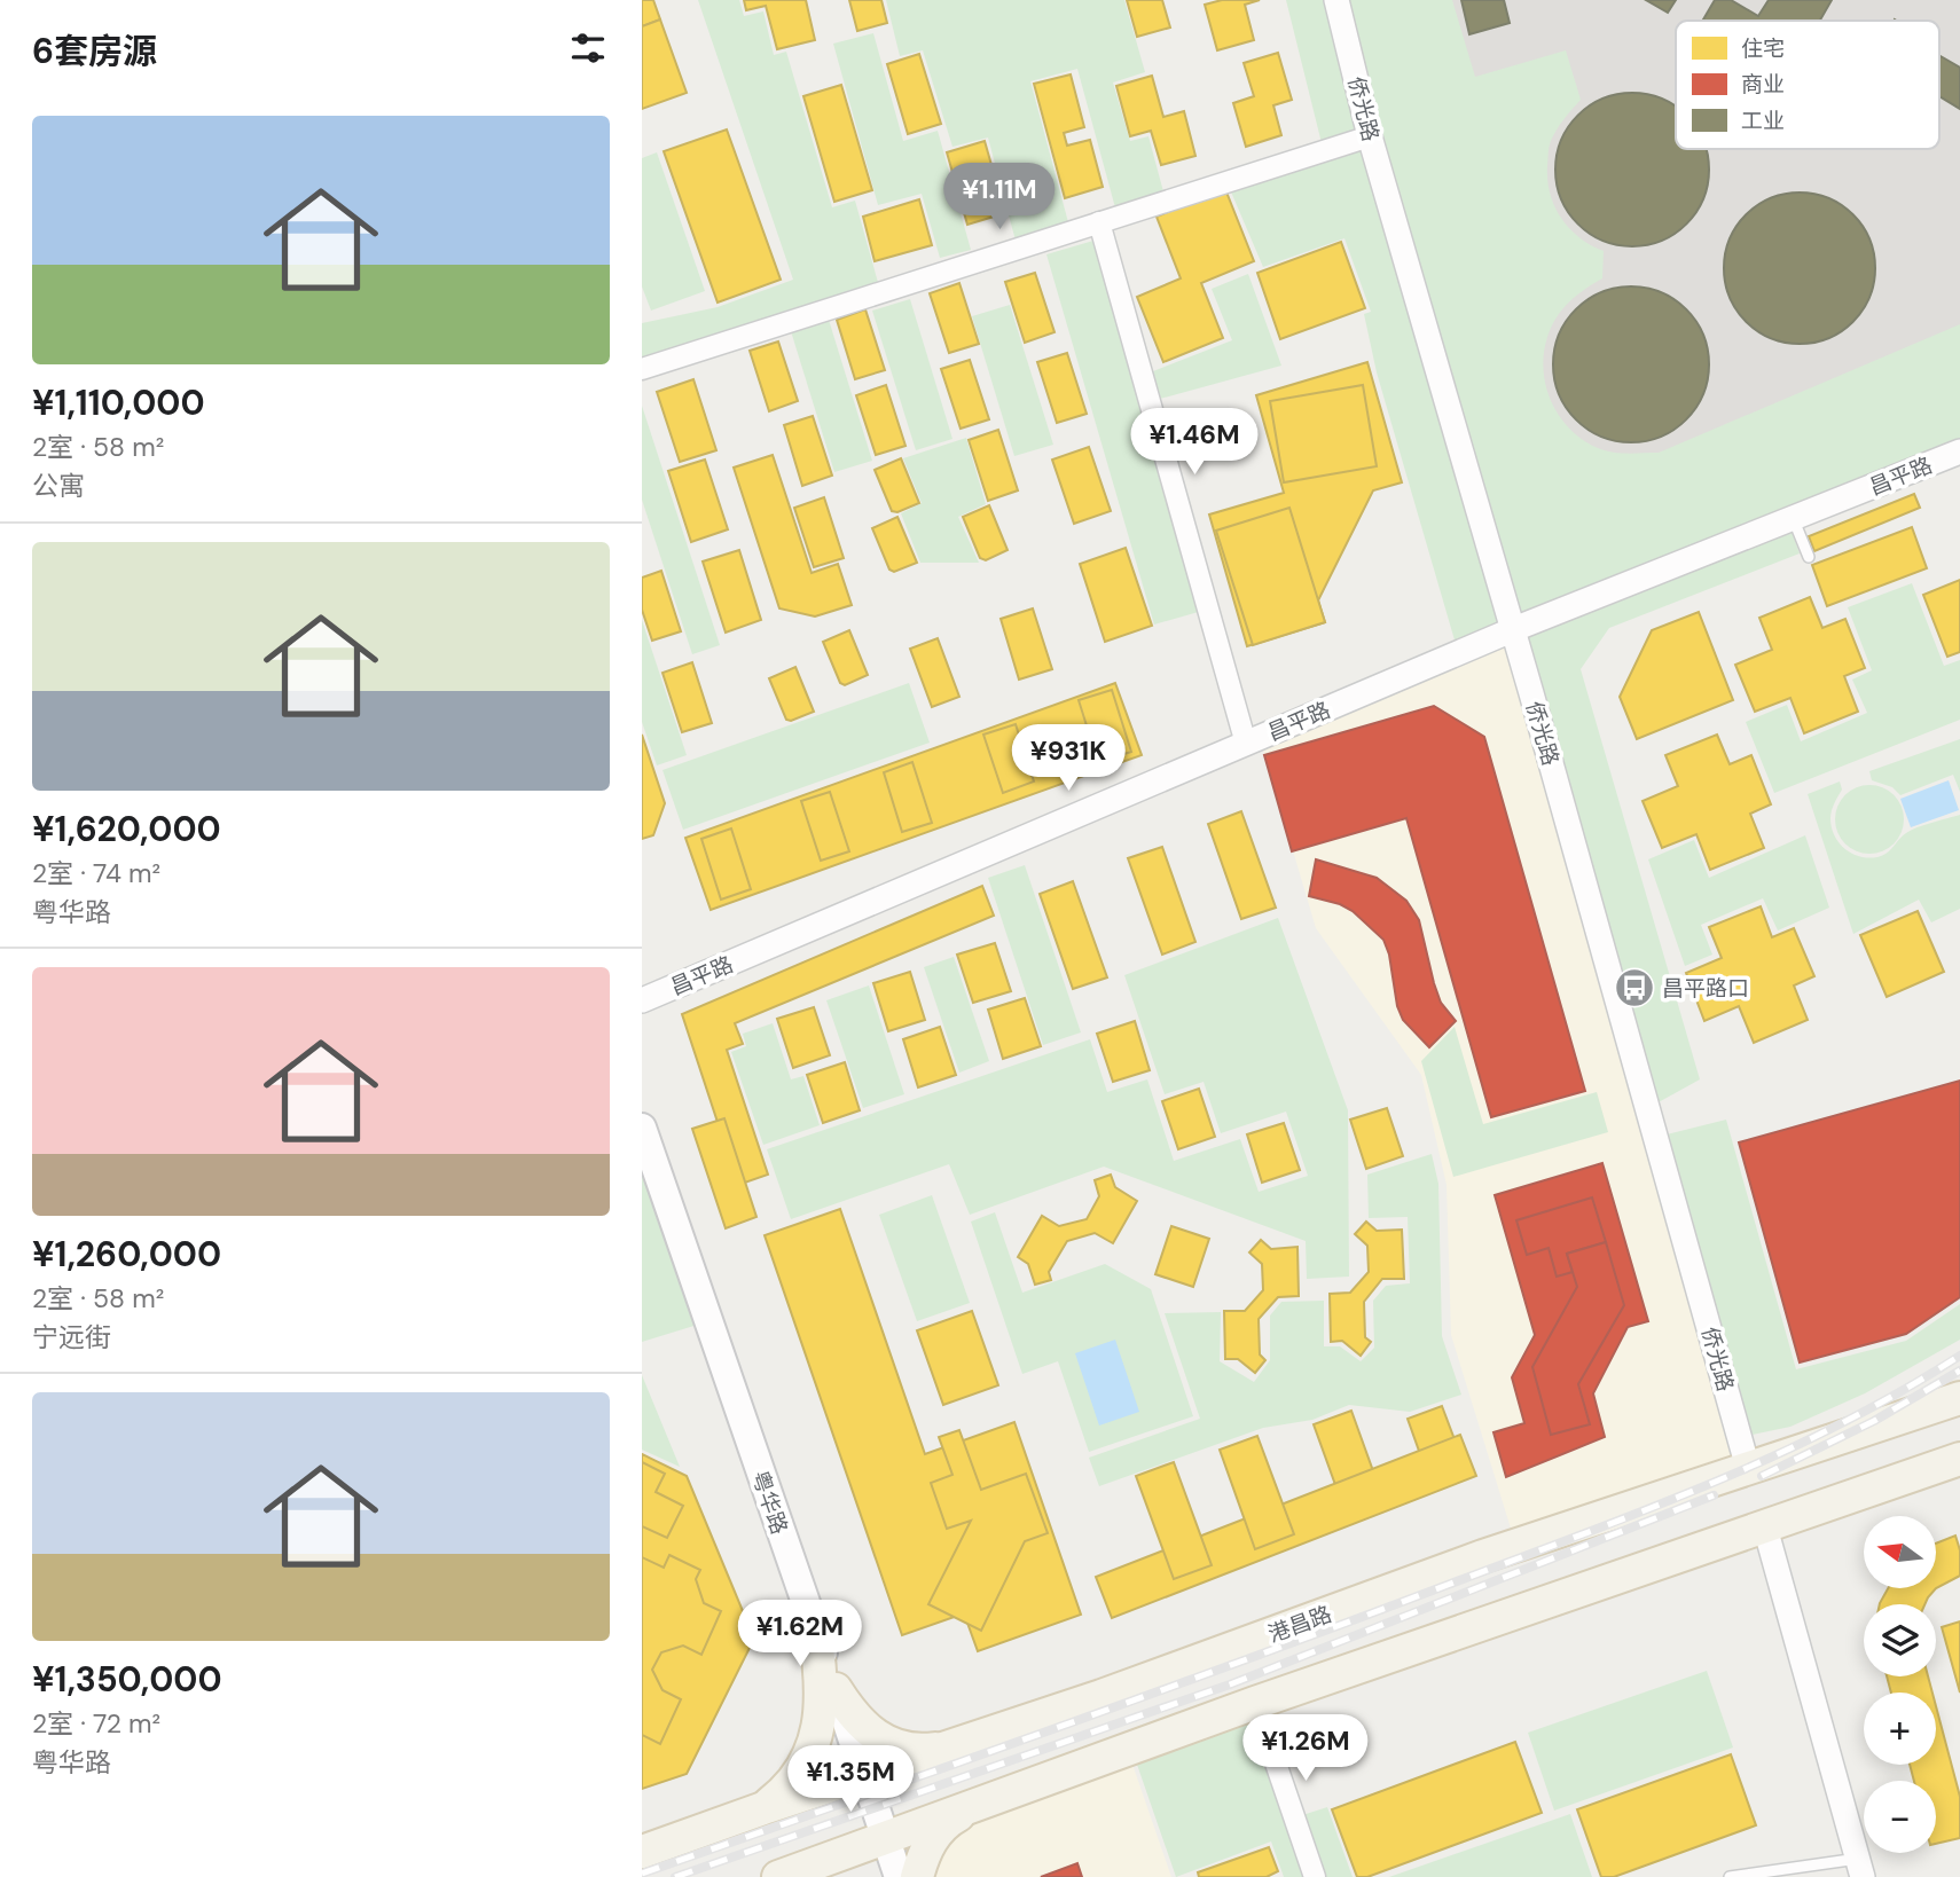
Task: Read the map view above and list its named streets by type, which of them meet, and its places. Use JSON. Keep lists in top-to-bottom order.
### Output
{
  "streets": {
    "main road": ["粤华路", "港昌路"],
    "street": ["侨光路", "昌平路"]
  },
  "crossings": [
    ["侨光路", "昌平路"],
    ["侨光路", "港昌路"],
    ["粤华路", "港昌路"]
  ],
  "places": {
    "bus stop": ["昌平路口"]
  },
  "legend": ["住宅", "商业", "工业"],
  "north": "left",
  "page": {
    "heading": "6套房源",
    "list": [
      {
        "name": "¥1,110,000",
        "note": "2室 · 58 m² · 公寓"
      },
      {
        "name": "¥1,620,000",
        "note": "2室 · 74 m² · 粤华路"
      },
      {
        "name": "¥1,260,000",
        "note": "2室 · 58 m² · 宁远街"
      },
      {
        "name": "¥1,350,000",
        "note": "2室 · 72 m² · 粤华路"
      }
    ],
    "price": [
      "¥1.11M",
      "¥1.46M",
      "¥931K",
      "¥1.62M",
      "¥1.26M",
      "¥1.35M"
    ],
    "map_buttons": ["+", "−"]
  }
}
